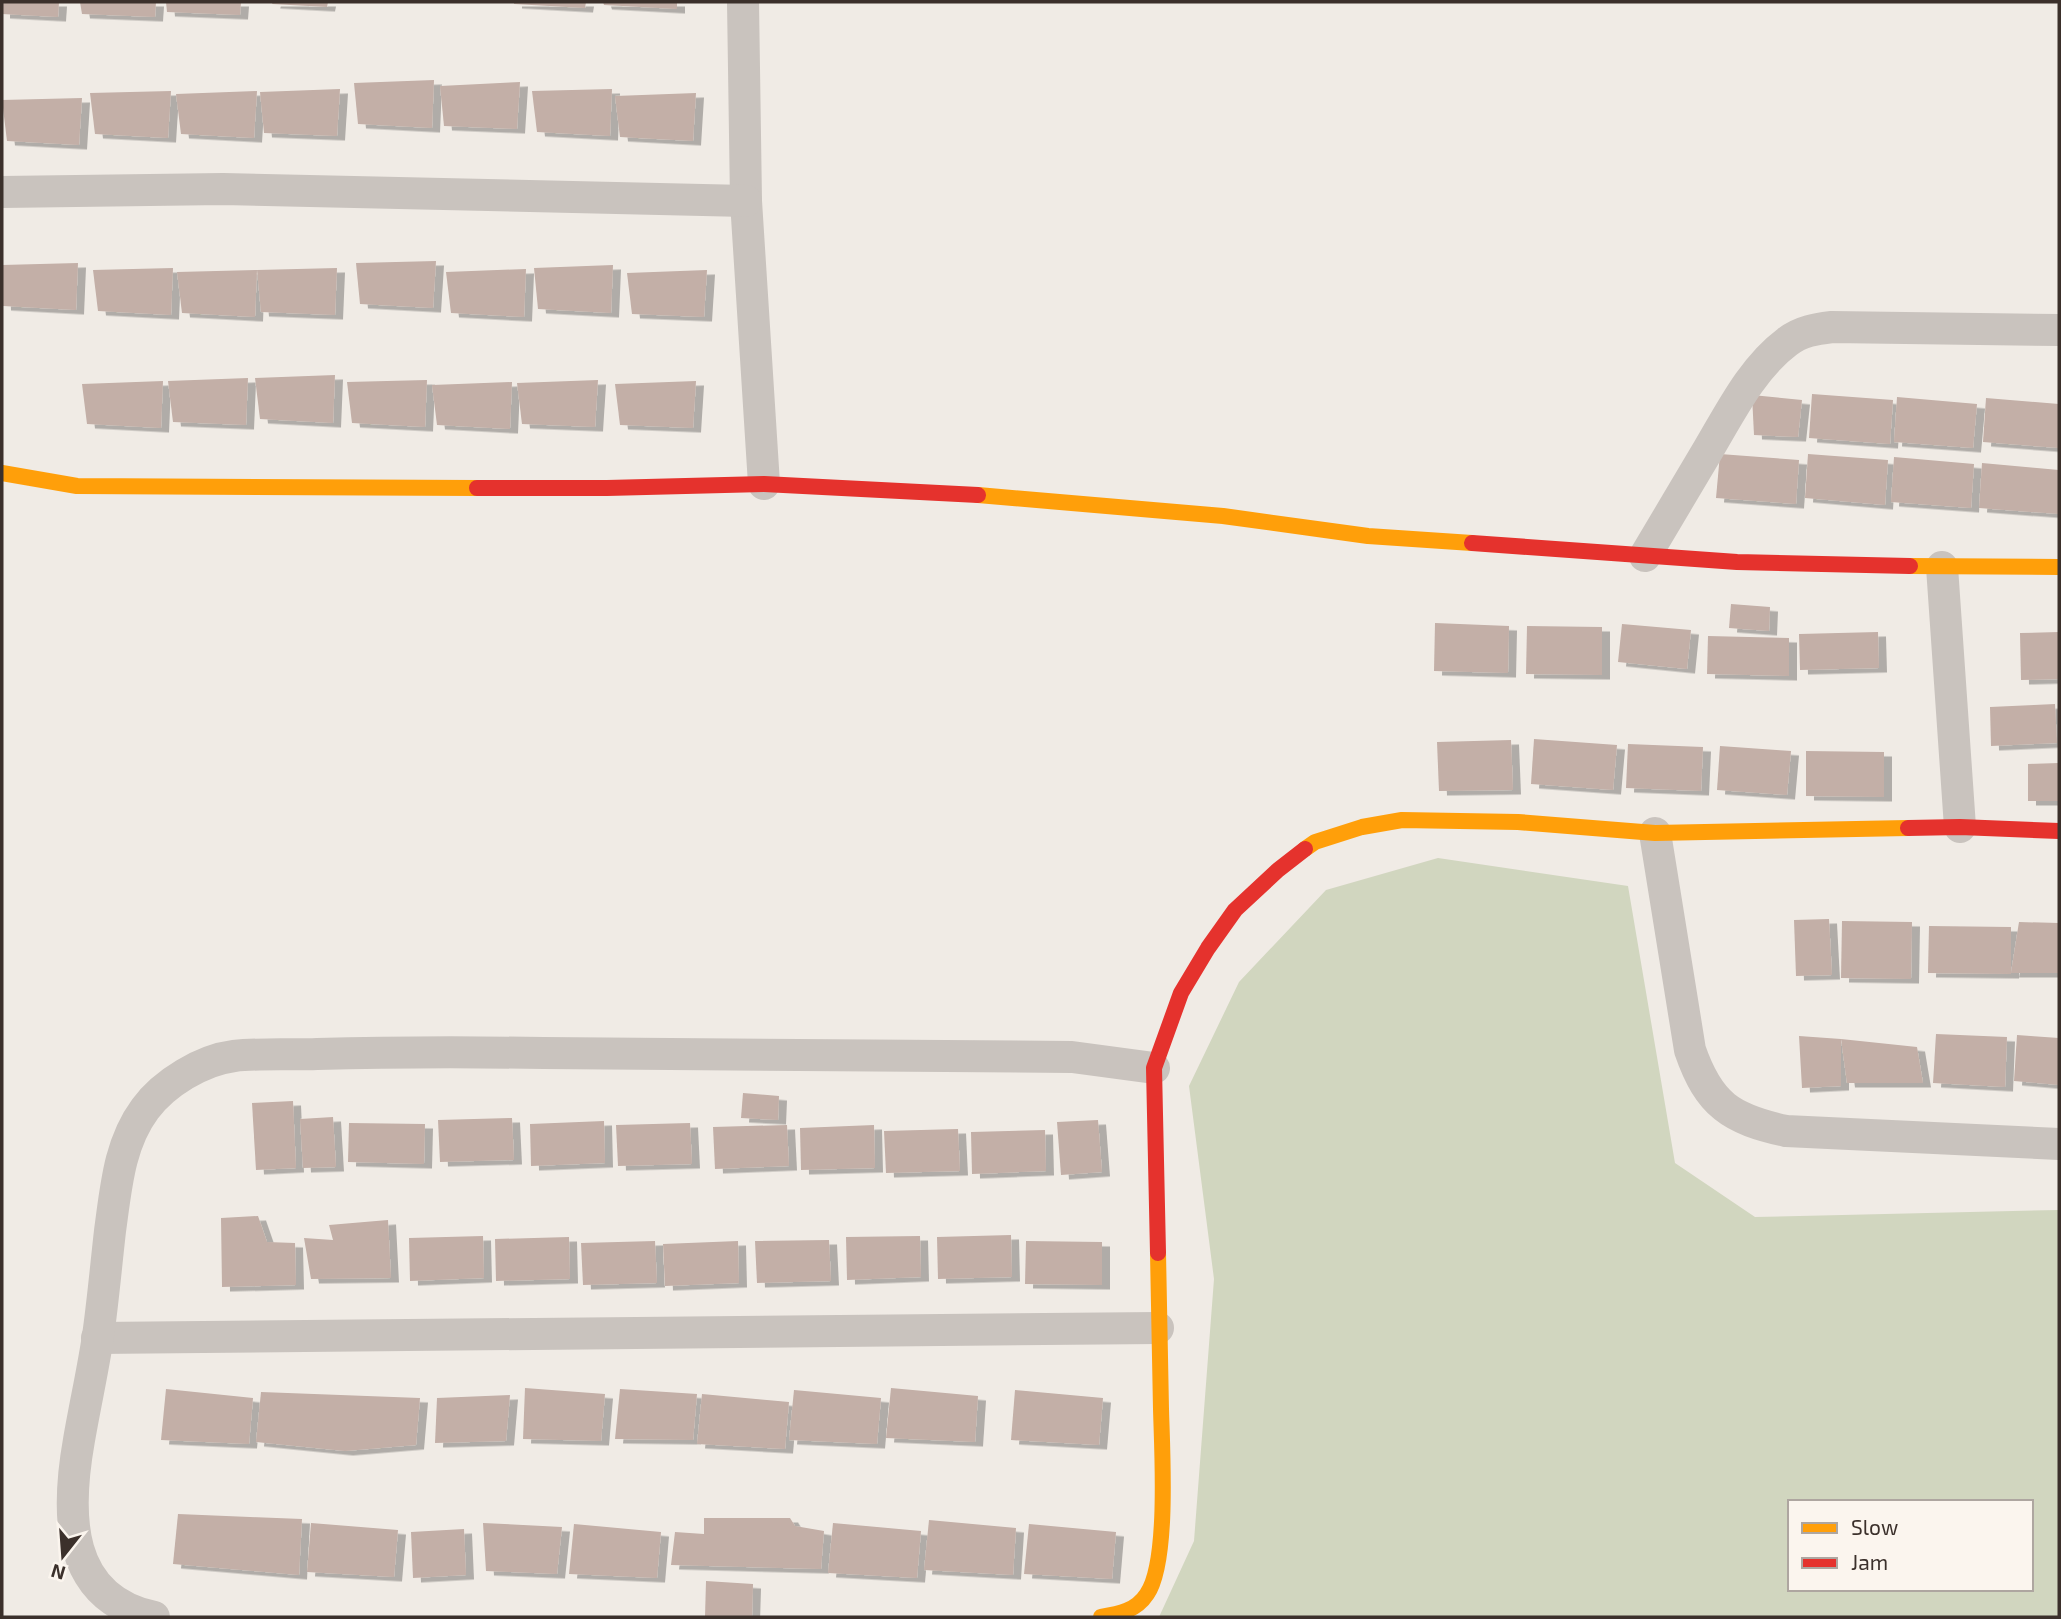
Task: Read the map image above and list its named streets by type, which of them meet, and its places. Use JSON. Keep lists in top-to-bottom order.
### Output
{
  "legend": ["Slow", "Jam"],
  "north": "bottom"
}
